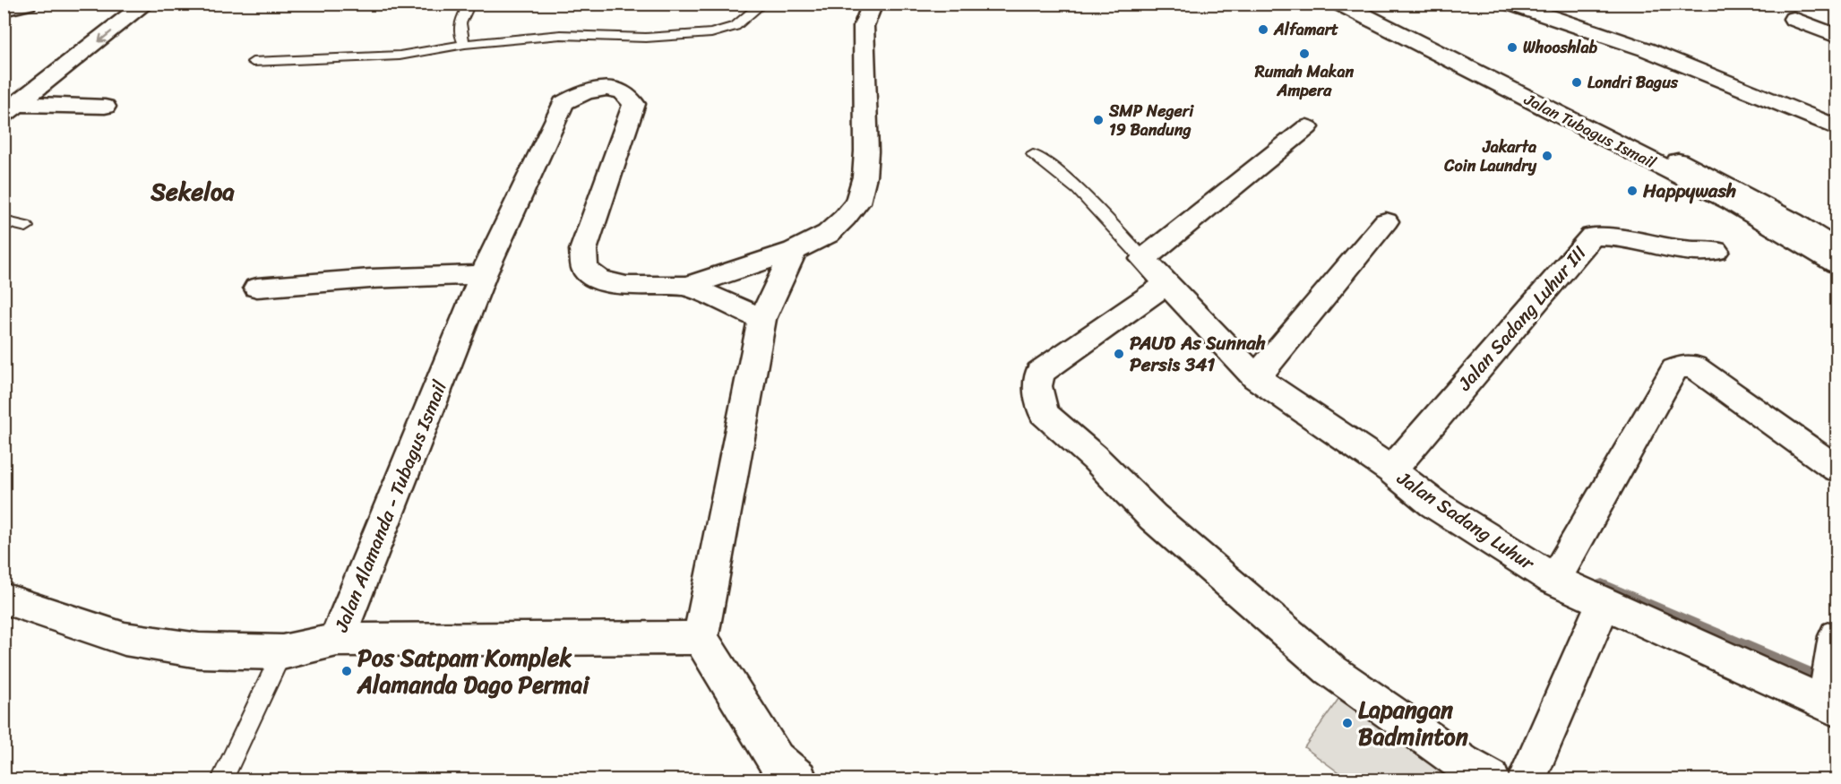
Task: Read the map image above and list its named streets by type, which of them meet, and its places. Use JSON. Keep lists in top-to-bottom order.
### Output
{
  "streets": {
    "street": [
      "Jalan Tubagus Ismail",
      "Jalan Sadang Luhur III",
      "Jalan Alamanda - Tubagus Ismail",
      "Jalan Sadang Luhur"
    ]
  },
  "crossings": [
    ["Jalan Sadang Luhur III", "Jalan Sadang Luhur"]
  ],
  "districts": ["Sekeloa"],
  "places": [
    "Alfamart",
    "Whooshlab",
    "Rumah Makan Ampera",
    "Londri Bagus",
    "SMP Negeri 19 Bandung",
    "Jakarta Coin Laundry",
    "Happywash",
    "PAUD As Sunnah Persis 341",
    "Pos Satpam Komplek Alamanda Dago Permai",
    "Lapangan Badminton"
  ]
}
